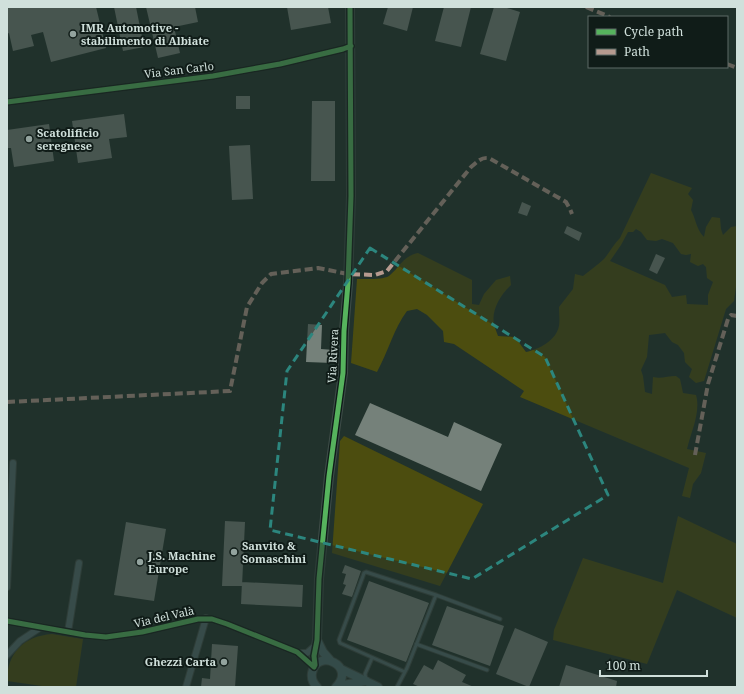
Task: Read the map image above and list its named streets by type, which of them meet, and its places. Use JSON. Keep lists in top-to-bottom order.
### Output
{
  "streets": {
    "street": ["Via San Carlo", "Via Rivera", "Via del Valà"]
  },
  "crossings": [
    ["Via San Carlo", "Via Rivera"],
    ["Via Rivera", "Via del Valà"]
  ],
  "places": [
    "IMR Automotive - stabilimento di Albiate",
    "Scatolificio seregnese",
    "Sanvito & Somaschini",
    "J.S. Machine Europe",
    "Ghezzi Carta"
  ],
  "legend": ["Cycle path", "Path"],
  "scale_bar": "100 m"
}
